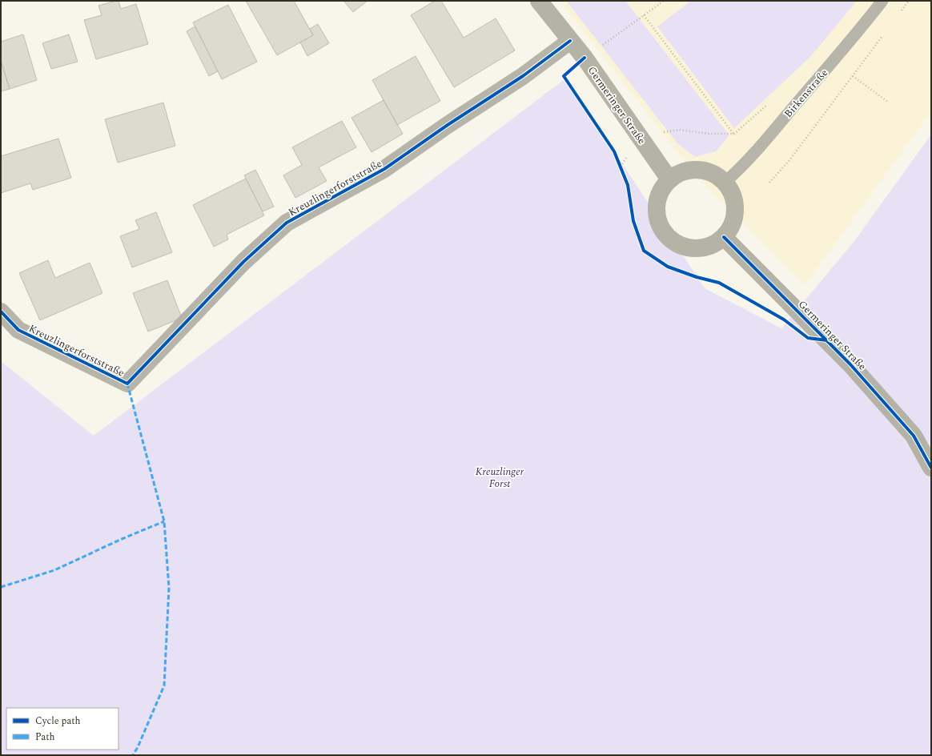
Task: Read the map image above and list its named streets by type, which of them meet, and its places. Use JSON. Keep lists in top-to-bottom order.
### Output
{
  "streets": {
    "street": ["Germeringer Straße", "Kreuzlingerforststraße"],
    "lane": ["Birkenstraße"]
  },
  "crossings": [
    ["Birkenstraße", "Germeringer Straße"],
    ["Germeringer Straße", "Kreuzlingerforststraße"]
  ],
  "parks": ["Kreuzlinger Forst"],
  "legend": ["Cycle path", "Path"]
}
